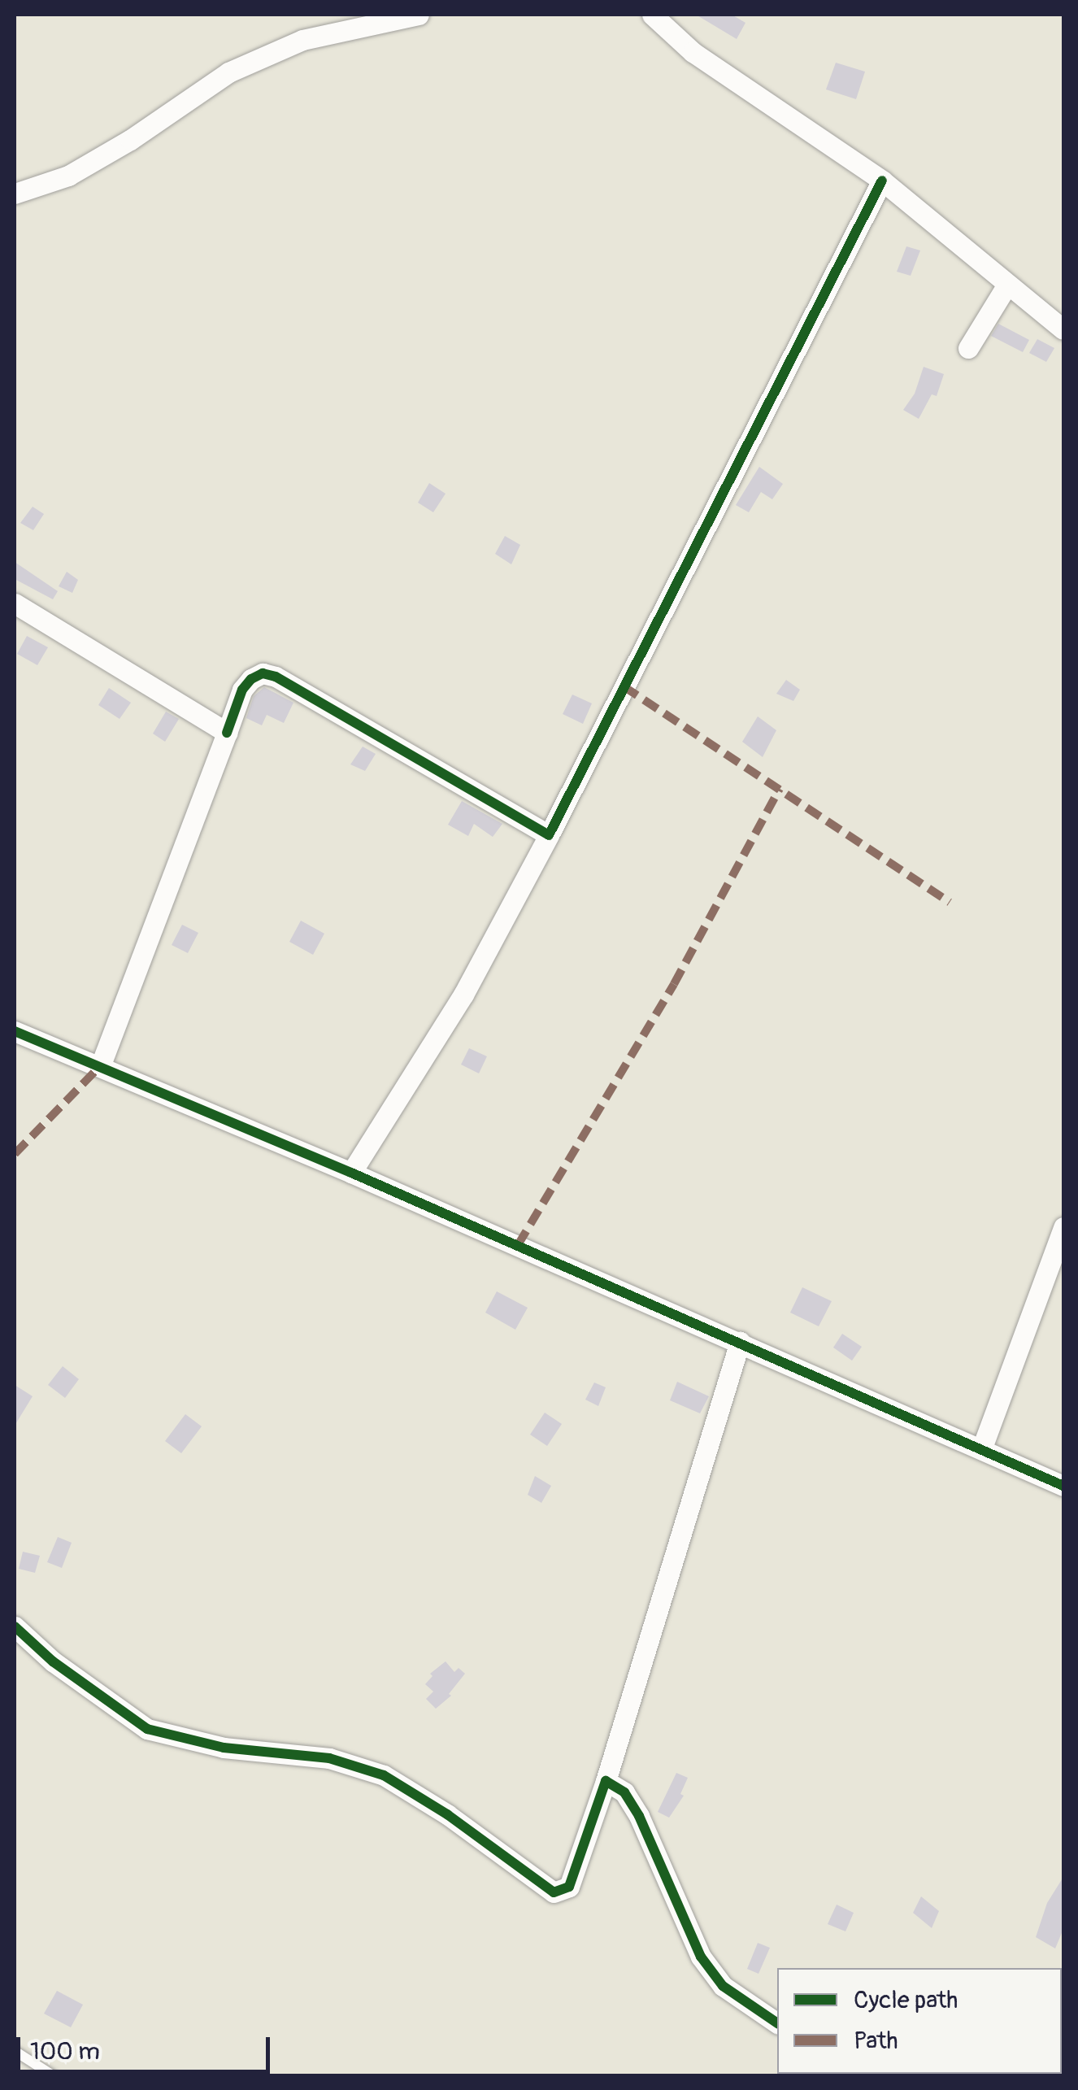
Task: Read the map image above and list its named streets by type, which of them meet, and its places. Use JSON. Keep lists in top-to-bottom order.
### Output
{
  "legend": ["Cycle path", "Path"],
  "scale_bar": "100 m"
}
